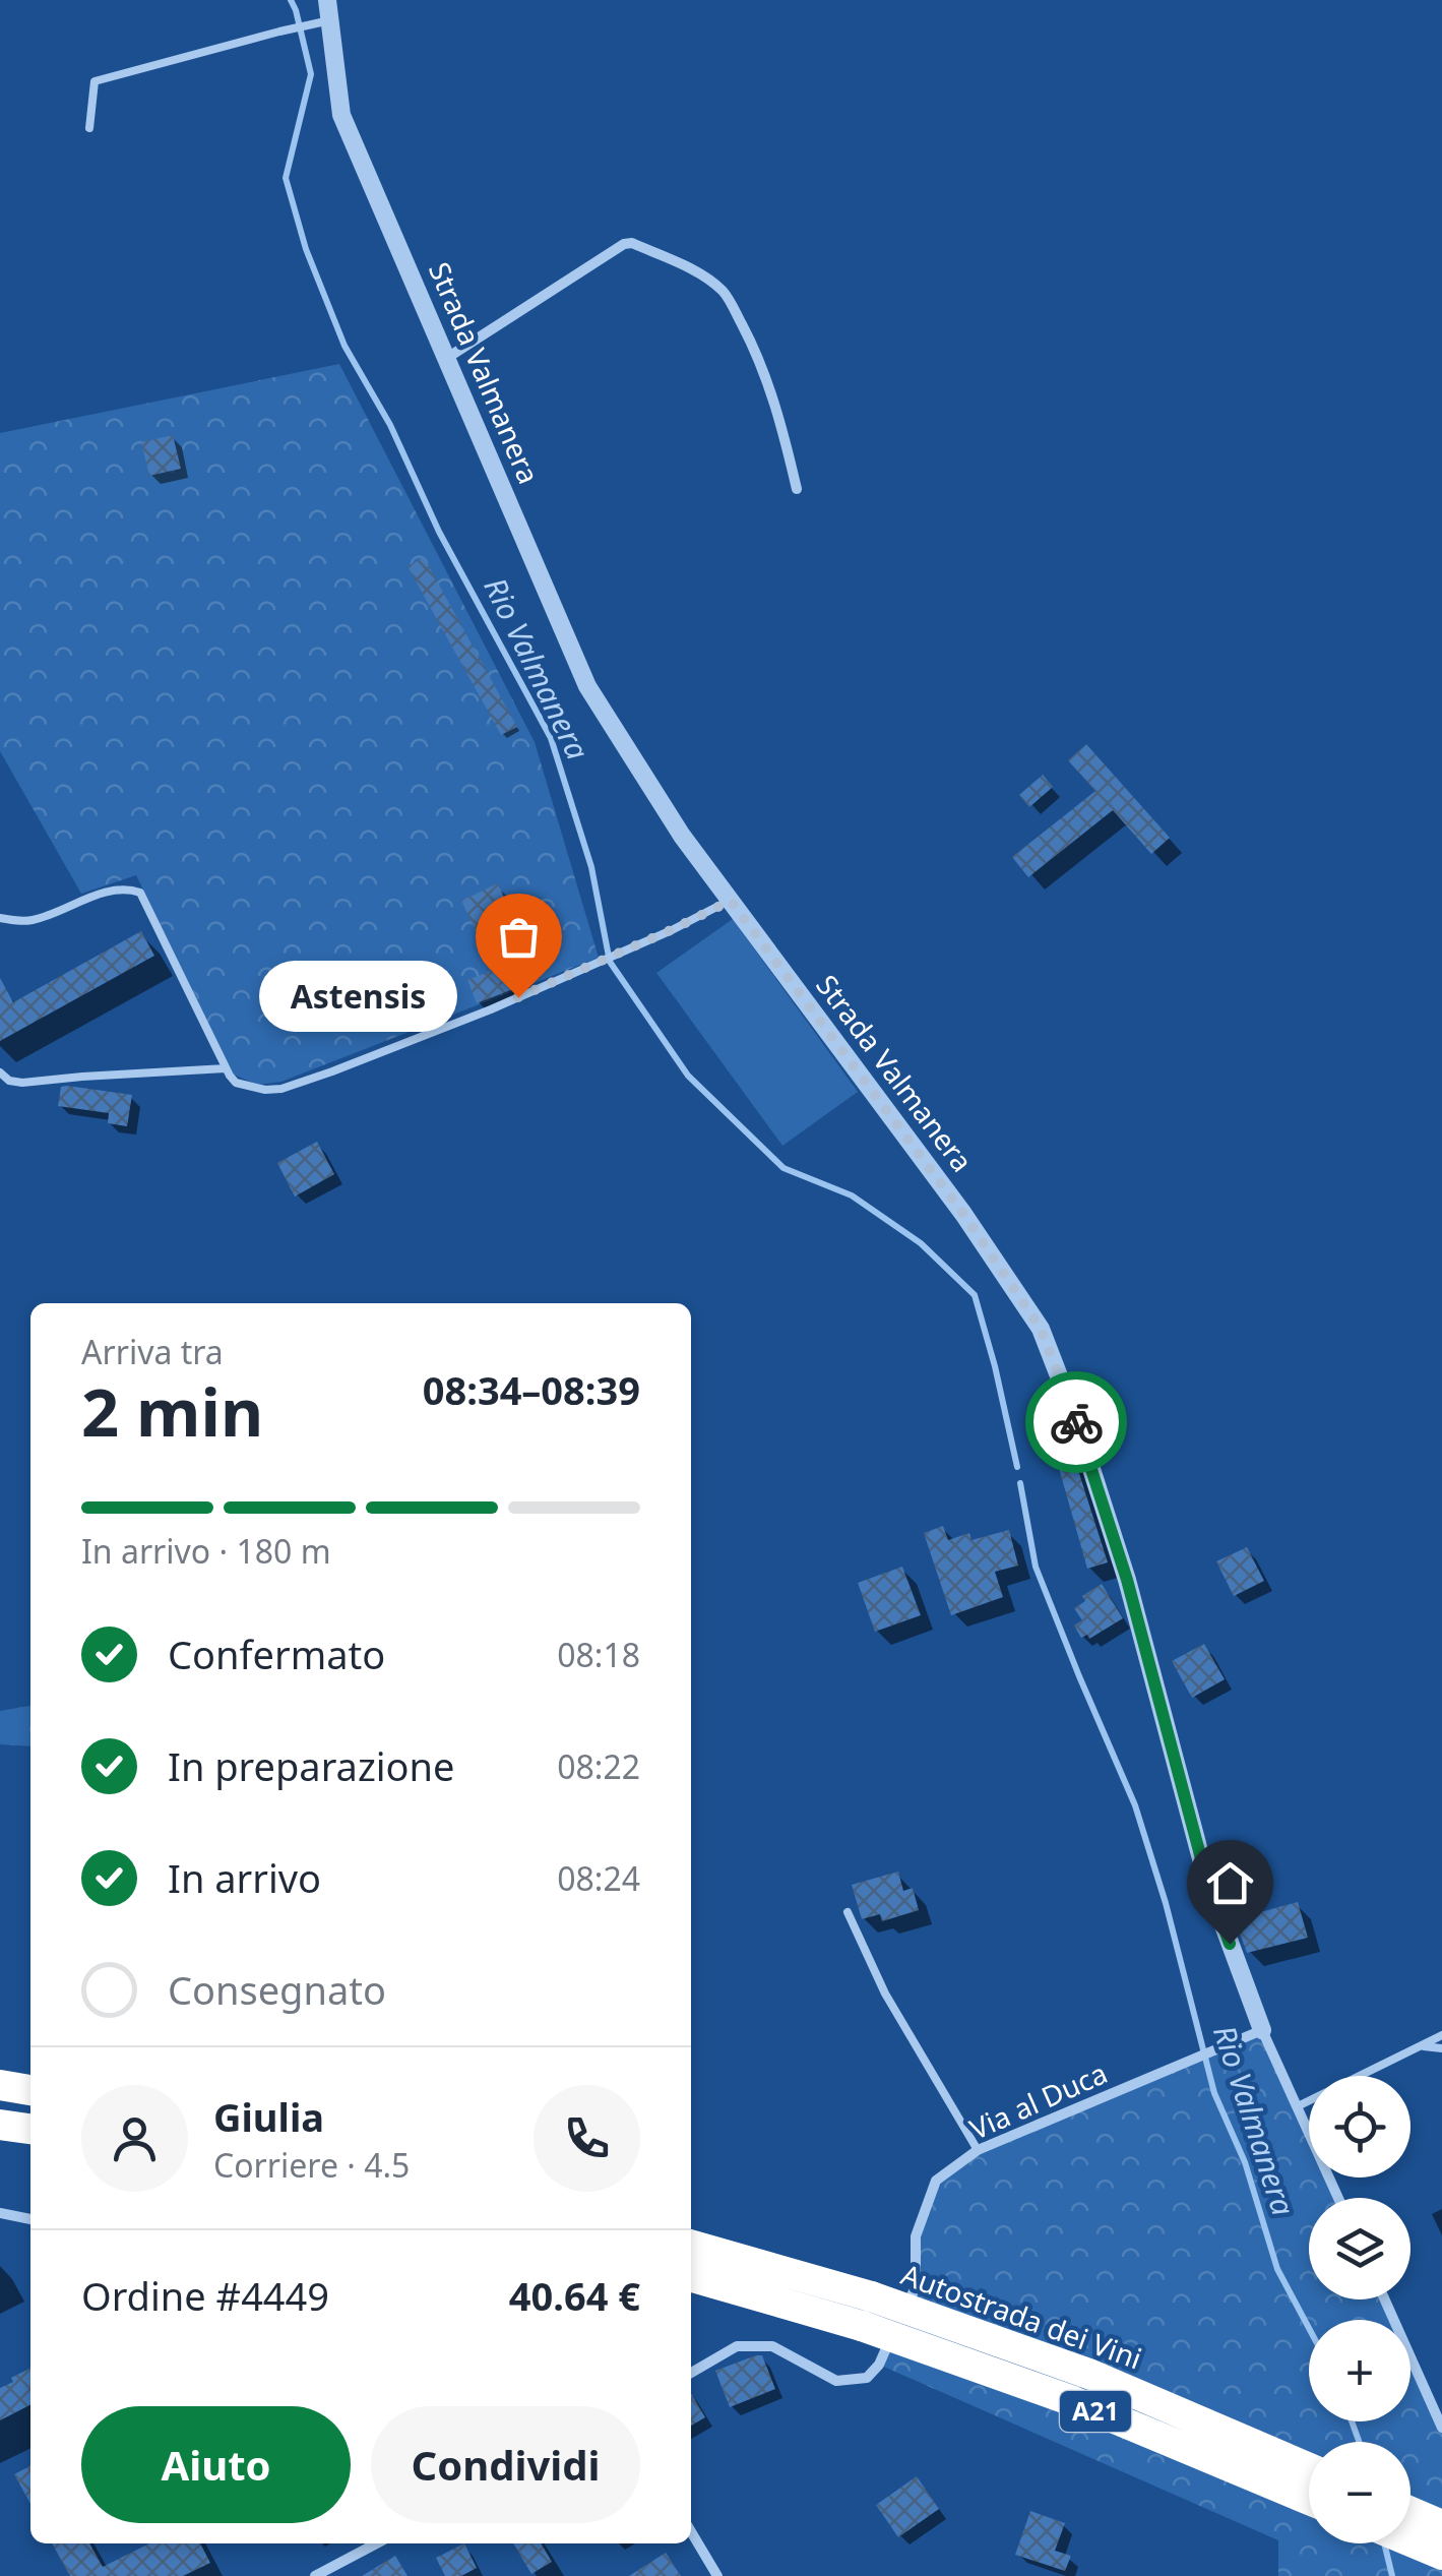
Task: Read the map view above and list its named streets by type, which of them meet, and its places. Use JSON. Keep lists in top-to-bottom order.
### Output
{
  "streets": {
    "highway": ["Autostrada dei Vini", "A21"],
    "street": ["Strada Valmanera", "Via al Duca"]
  },
  "crossings": [
    ["Strada Valmanera", "Via al Duca"]
  ],
  "water": ["Rio Valmanera"],
  "places": ["Astensis"],
  "page": {
    "bubble": "Astensis",
    "heading": ["2 min", "Arriva tra", "08:34–08:39"],
    "panel": [
      "Giulia",
      "Corriere · 4.5",
      "Ordine #4449",
      "40.64 €"
    ],
    "bar": "In arrivo · 180 m",
    "list": [
      ["Confermato", "08:18"],
      ["In preparazione", "08:22"],
      ["In arrivo", "08:24"],
      "Consegnato"
    ],
    "map_buttons": ["+", "−"],
    "buttons": ["Aiuto", "Condividi"]
  }
}
